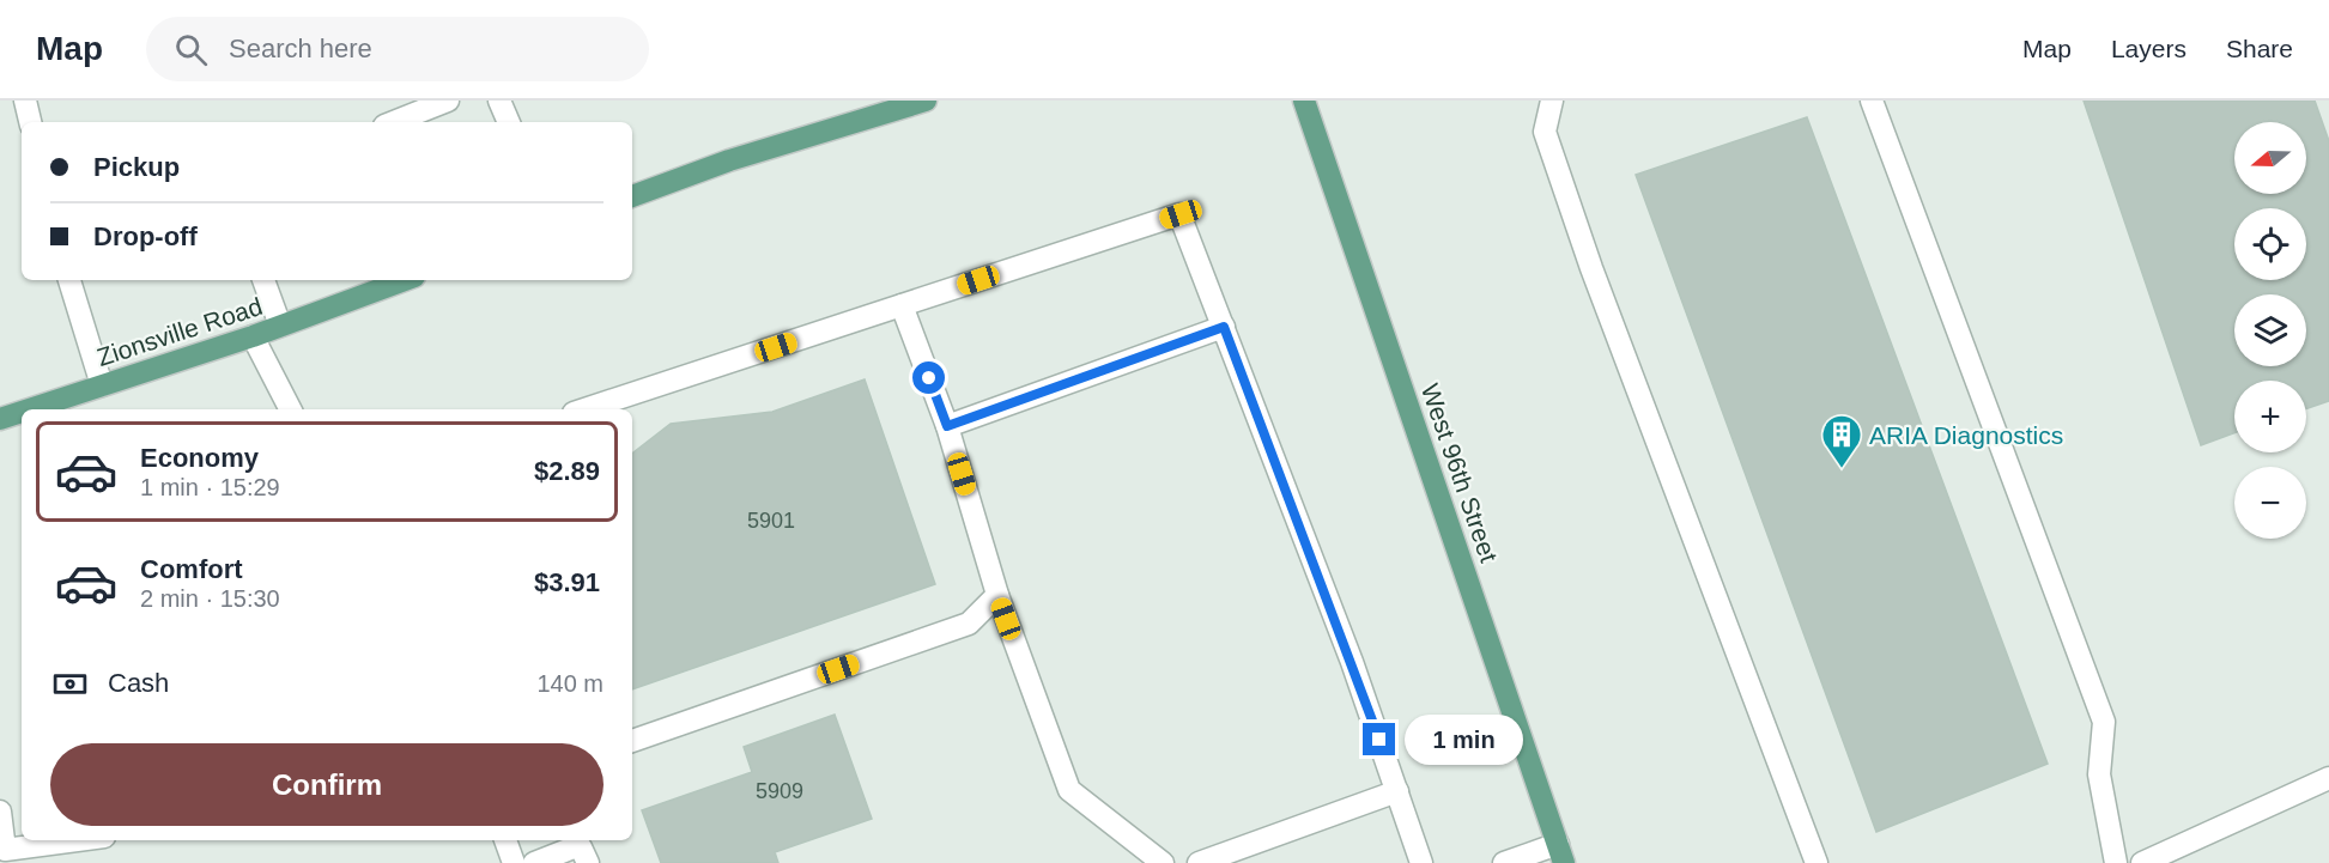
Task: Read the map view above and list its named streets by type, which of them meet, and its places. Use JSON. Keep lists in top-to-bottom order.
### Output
{
  "streets": {
    "main road": ["Zionsville Road", "West 96th Street"]
  },
  "places": {
    "building": ["ARIA Diagnostics"]
  },
  "house_numbers": ["5901", "5909"],
  "north": "left",
  "page": {
    "header": "Map",
    "search": "Search here",
    "nav": ["Map", "Layers", "Share"],
    "map_buttons": ["+", "−"],
    "banner": ["Pickup", "Drop-off"],
    "list": [
      {
        "name": "Economy",
        "note": "1 min · 15:29",
        "value": "$2.89"
      },
      {
        "name": "Comfort",
        "note": "2 min · 15:30",
        "value": "$3.91"
      }
    ],
    "pay": ["Cash", "140 m"],
    "bubble": "1 min",
    "buttons": "Confirm"
  }
}
